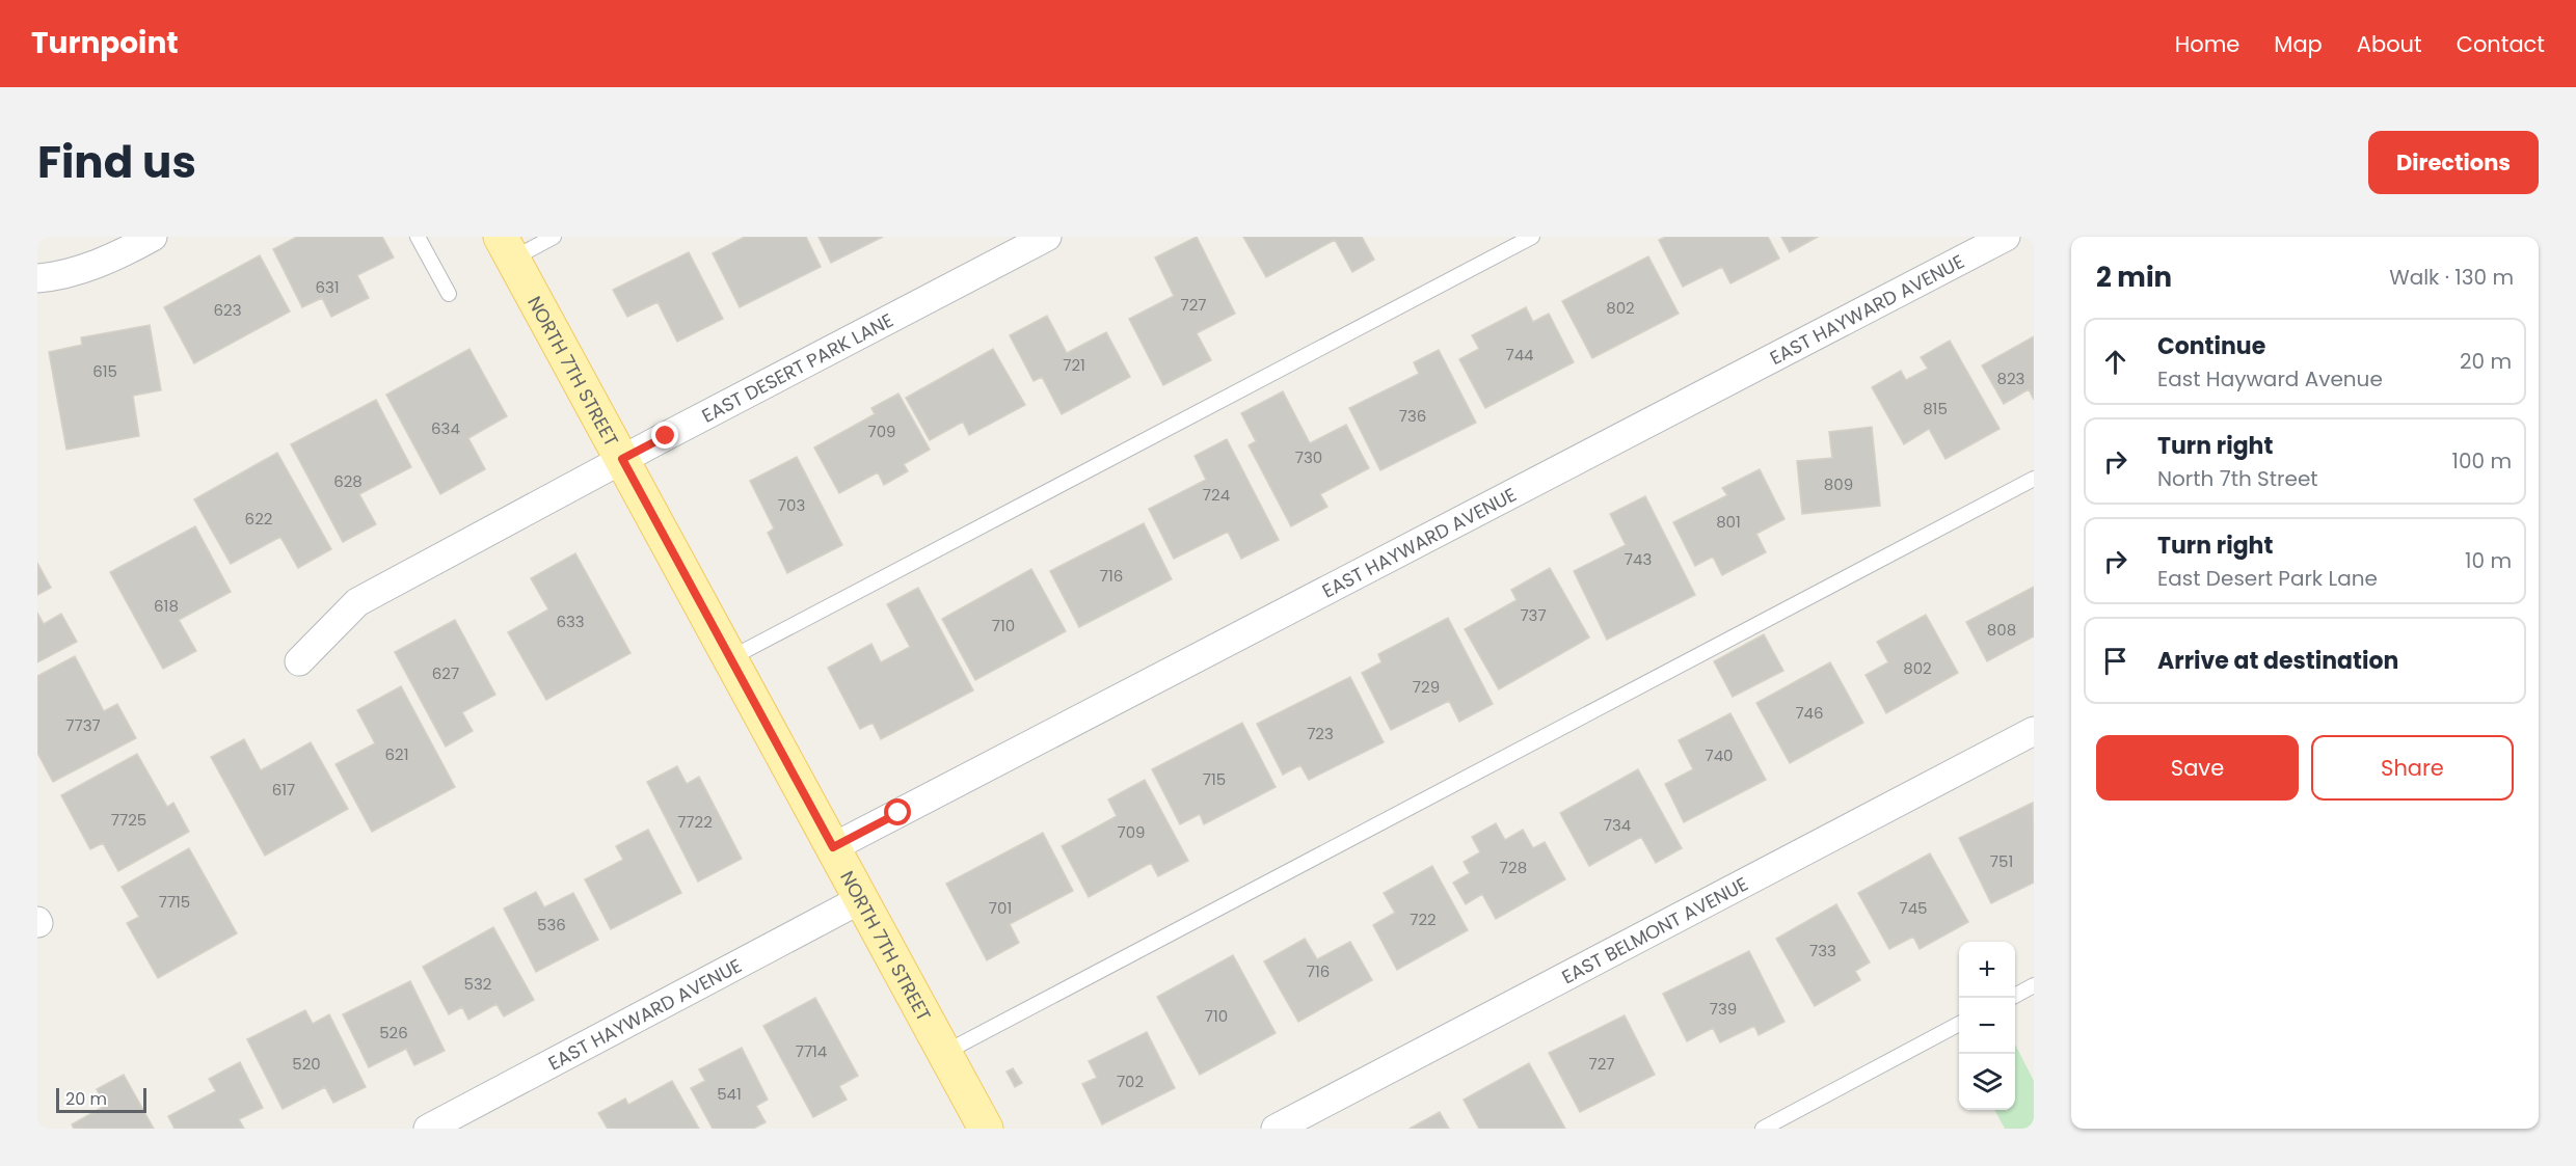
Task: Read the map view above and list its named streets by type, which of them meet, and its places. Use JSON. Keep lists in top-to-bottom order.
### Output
{
  "streets": {
    "main road": ["NORTH 7TH STREET"],
    "street": ["EAST HAYWARD AVENUE", "EAST DESERT PARK LANE", "EAST BELMONT AVENUE"]
  },
  "crossings": [
    ["EAST HAYWARD AVENUE", "NORTH 7TH STREET"],
    ["EAST DESERT PARK LANE", "NORTH 7TH STREET"]
  ],
  "house_numbers": [
    "631",
    "727",
    "802",
    "623",
    "744",
    "721",
    "615",
    "823",
    "815",
    "736",
    "634",
    "709",
    "730",
    "628",
    "809",
    "724",
    "703",
    "622",
    "801",
    "743",
    "716",
    "618",
    "737",
    "633",
    "710",
    "808",
    "802",
    "627",
    "729",
    "746",
    "7737",
    "723",
    "621",
    "740",
    "715",
    "617",
    "7725",
    "7722",
    "734",
    "709",
    "751",
    "728",
    "7715",
    "701",
    "745",
    "722",
    "536",
    "733",
    "716",
    "532",
    "739",
    "710",
    "526",
    "7714",
    "520",
    "727",
    "702",
    "541"
  ],
  "scale_bar": "20 m",
  "page": {
    "header": "Turnpoint",
    "nav": [
      "Home",
      "Map",
      "About",
      "Contact"
    ],
    "title": "Find us",
    "buttons": [
      "Directions",
      ["Save", "Share"]
    ],
    "heading": ["2 min", "Walk · 130 m"],
    "list": [
      ["Continue", "East Hayward Avenue", "20 m"],
      ["Turn right", "North 7th Street", "100 m"],
      ["Turn right", "East Desert Park Lane", "10 m"],
      "Arrive at destination"
    ],
    "map_buttons": ["+", "−"],
    "scale": "20 m"
  }
}
